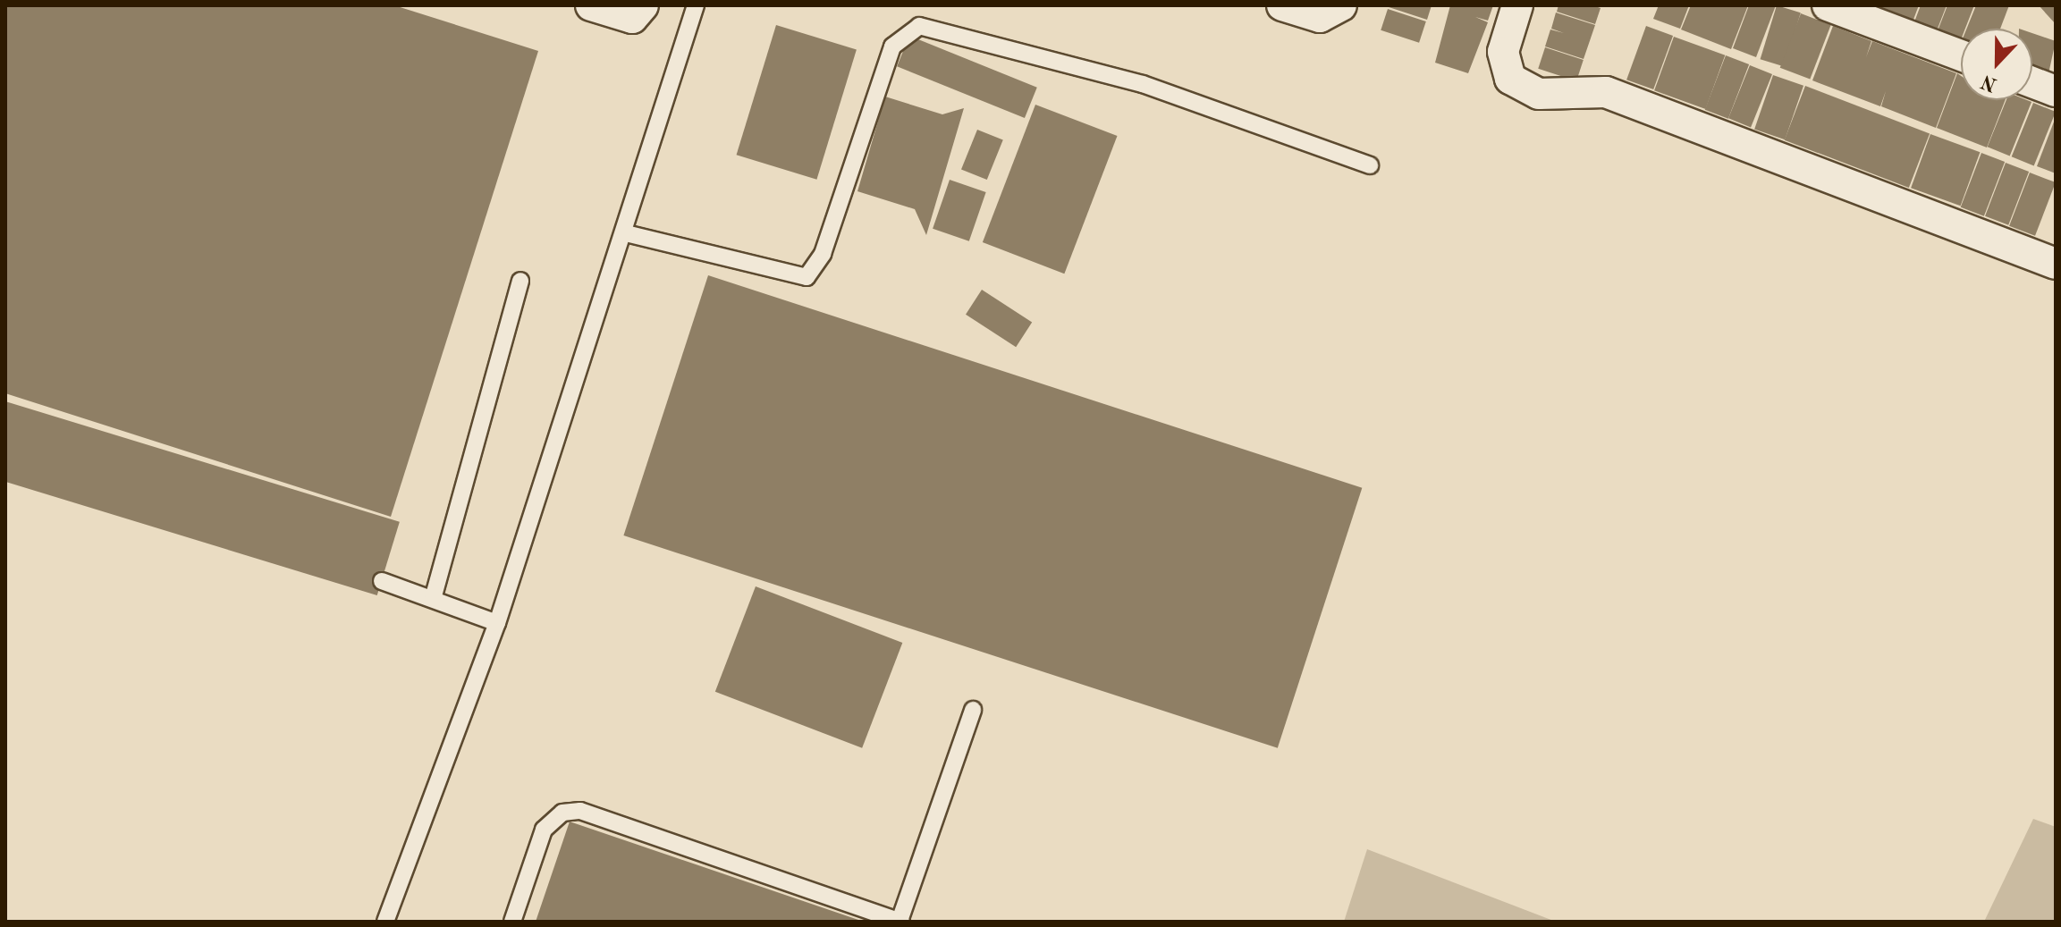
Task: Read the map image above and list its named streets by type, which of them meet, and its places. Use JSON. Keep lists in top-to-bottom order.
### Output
{
  "north": "bottom"
}
